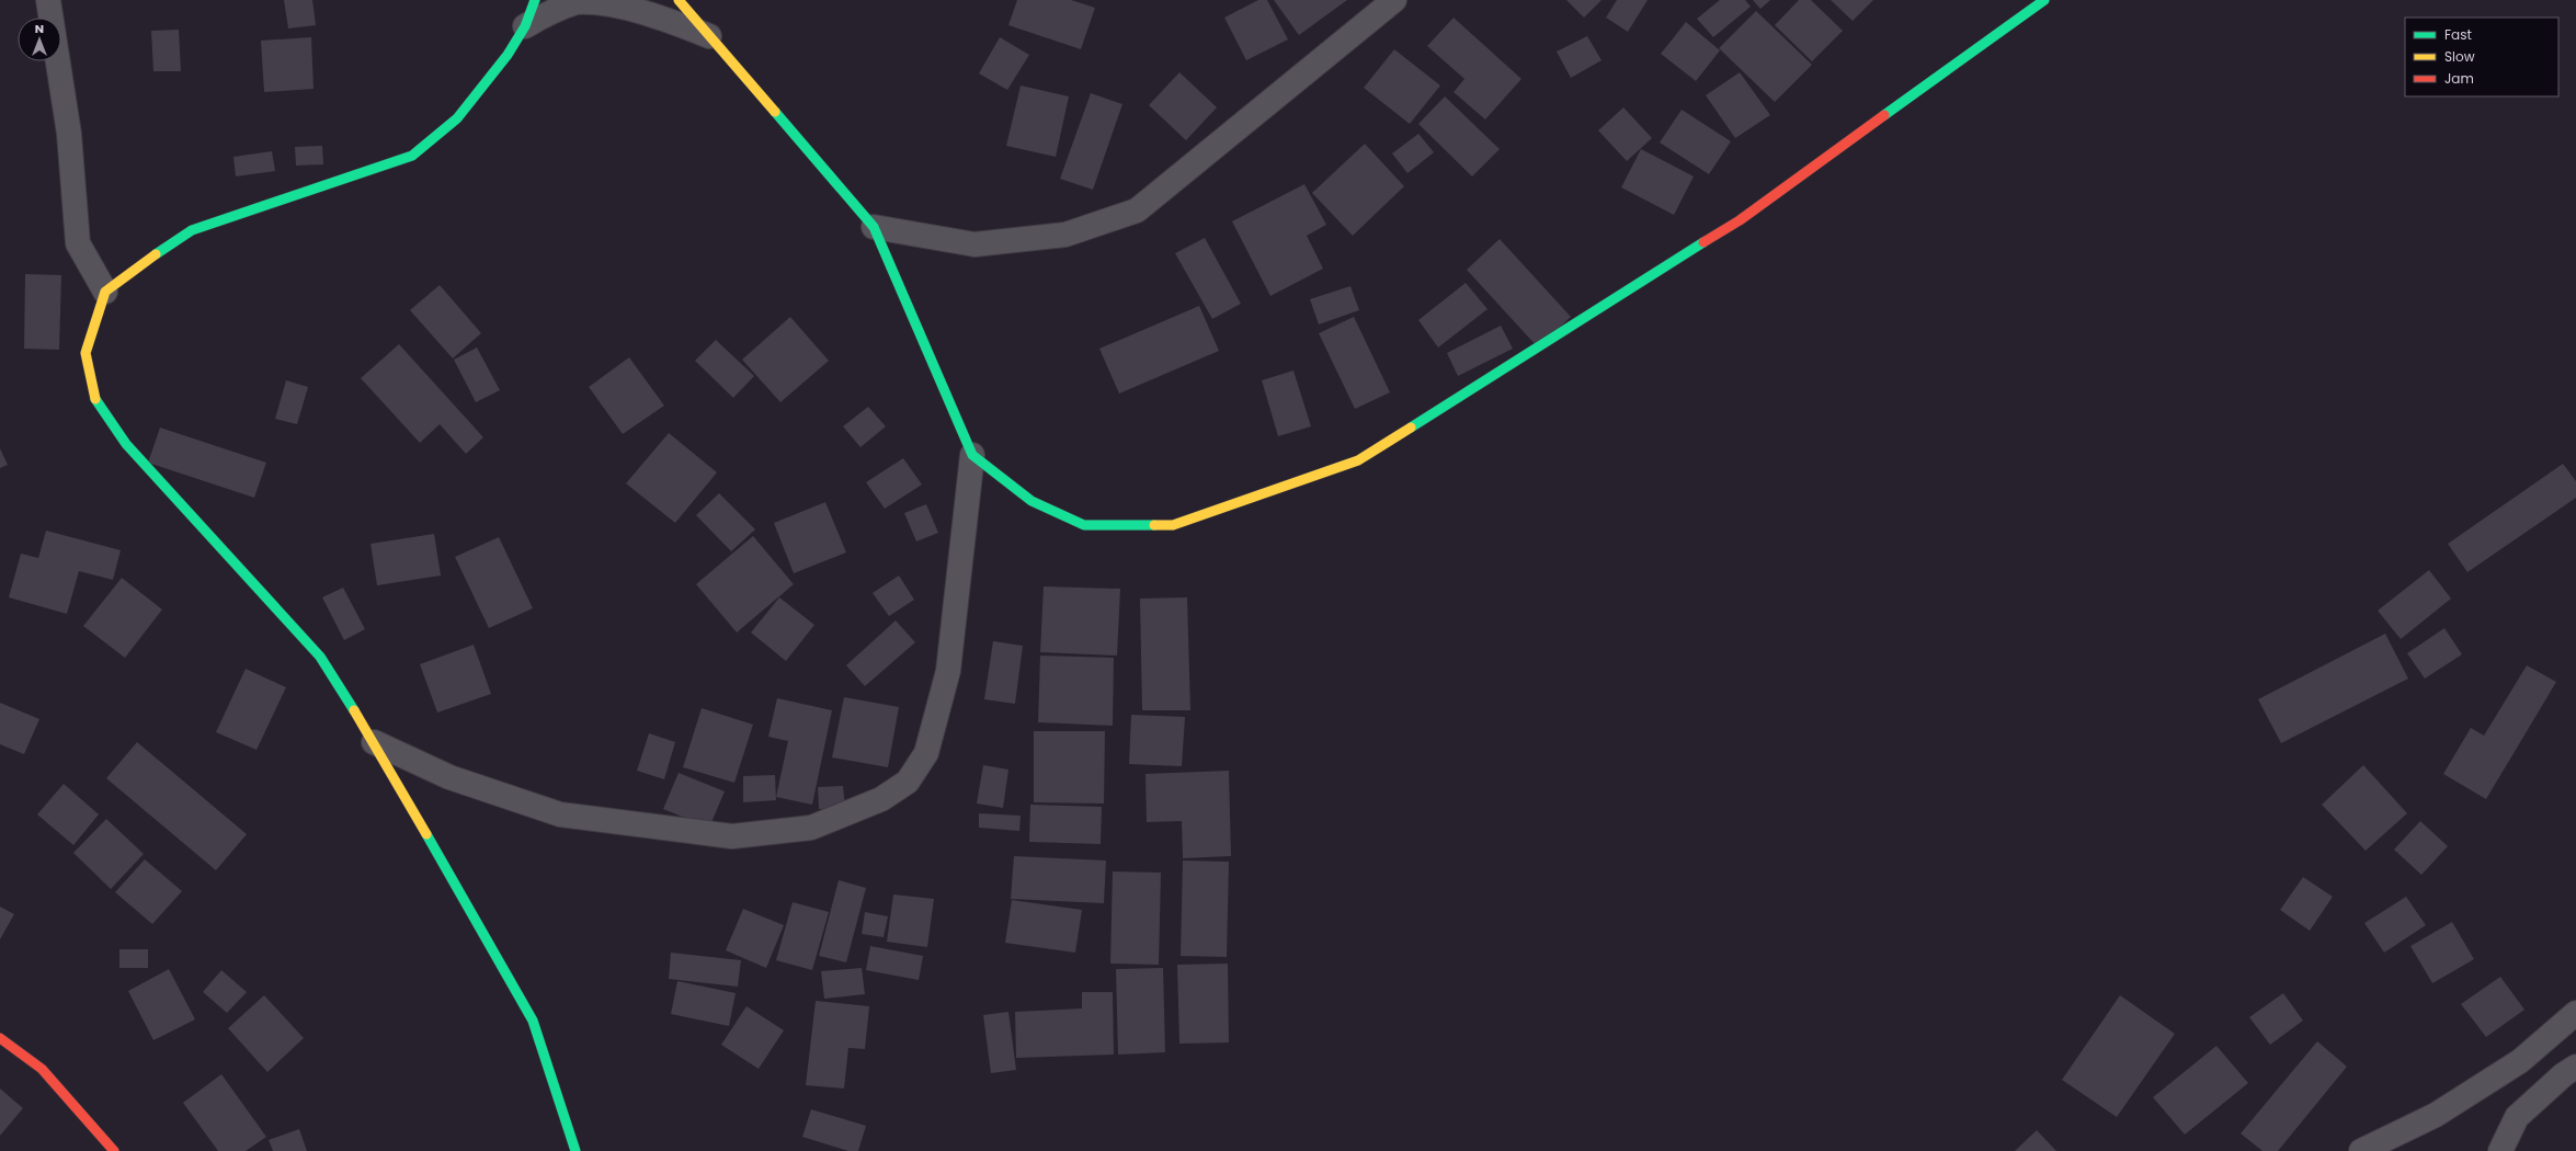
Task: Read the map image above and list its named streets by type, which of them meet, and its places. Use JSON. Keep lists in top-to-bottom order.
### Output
{
  "legend": ["Fast", "Slow", "Jam"],
  "north": "top"
}
